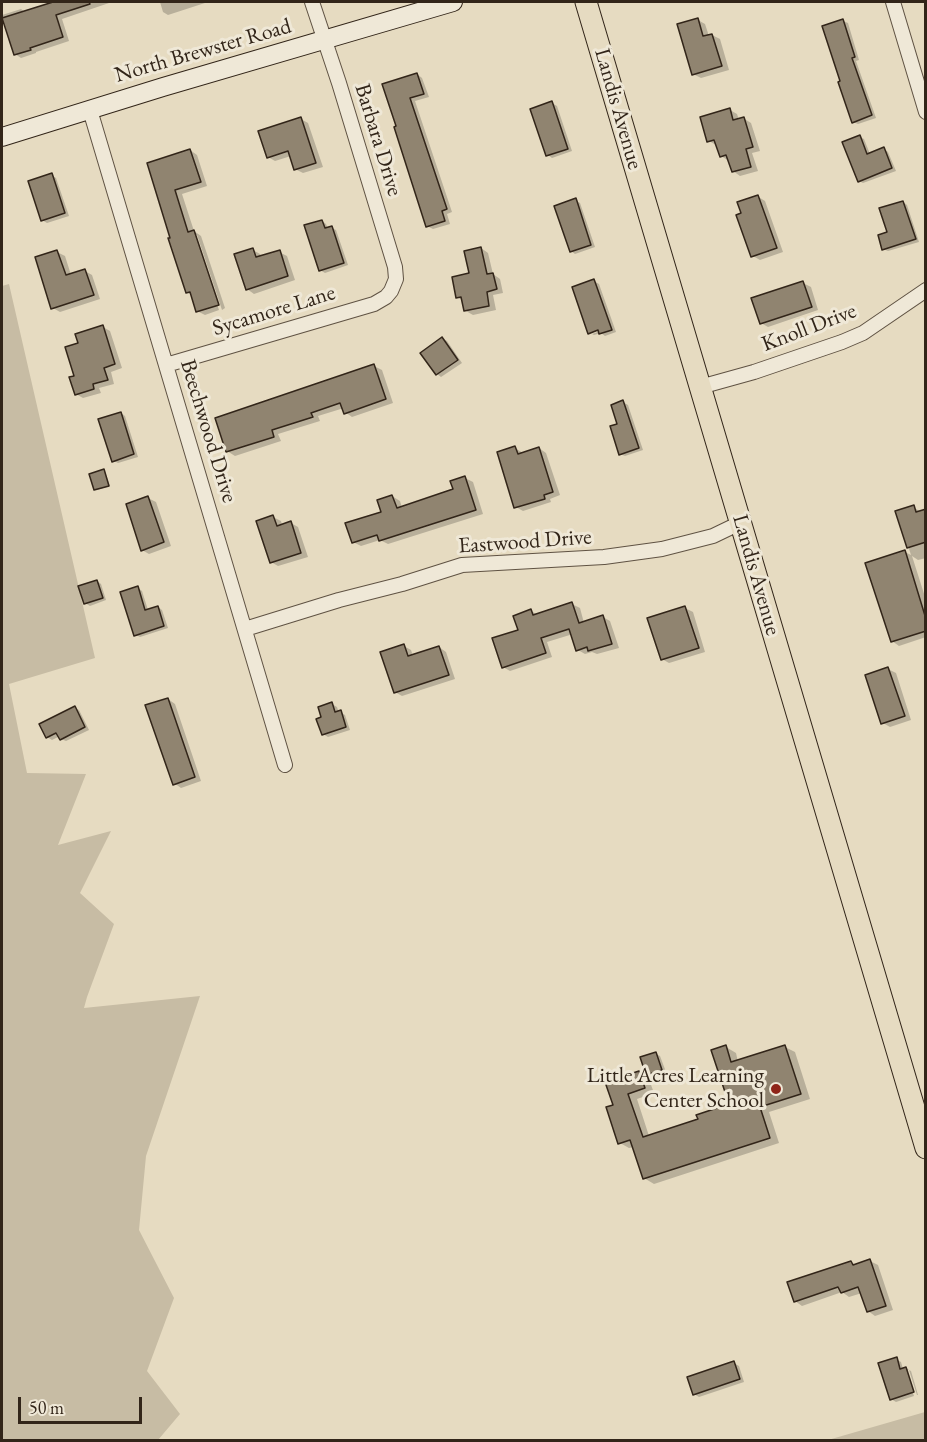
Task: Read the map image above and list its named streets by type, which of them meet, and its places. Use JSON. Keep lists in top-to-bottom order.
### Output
{
  "streets": {
    "main road": ["North Brewster Road", "Landis Avenue"],
    "street": [
      "Barbara Drive",
      "Sycamore Lane",
      "Knoll Drive",
      "Beechwood Drive",
      "Eastwood Drive"
    ]
  },
  "crossings": [
    ["North Brewster Road", "Barbara Drive"],
    ["North Brewster Road", "Beechwood Drive"],
    ["Landis Avenue", "Knoll Drive"],
    ["Landis Avenue", "Eastwood Drive"],
    ["Barbara Drive", "Sycamore Lane"],
    ["Sycamore Lane", "Beechwood Drive"],
    ["Beechwood Drive", "Eastwood Drive"]
  ],
  "places": ["Little Acres Learning Center School"],
  "scale_bar": "50 m"
}
